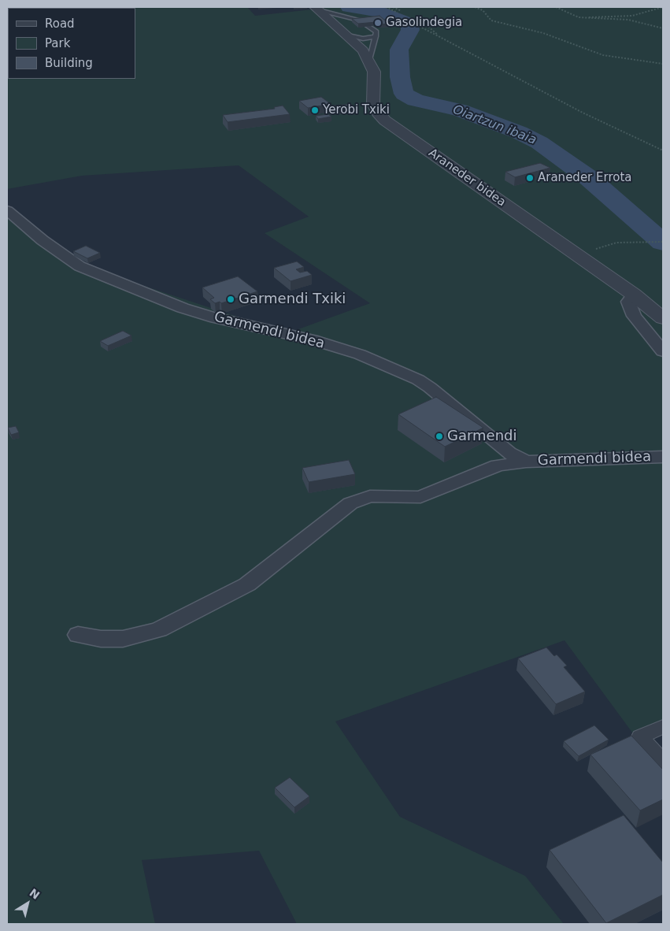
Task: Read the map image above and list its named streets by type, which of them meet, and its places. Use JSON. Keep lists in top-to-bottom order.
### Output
{
  "streets": {
    "street": ["Araneder bidea", "Garmendi bidea"]
  },
  "water": ["Oiartzun ibaia"],
  "places": [
    "Gasolindegia",
    "Yerobi Txiki",
    "Araneder Errota",
    "Garmendi Txiki",
    "Garmendi"
  ],
  "legend": ["Road", "Park", "Building"],
  "north": "top right"
}
